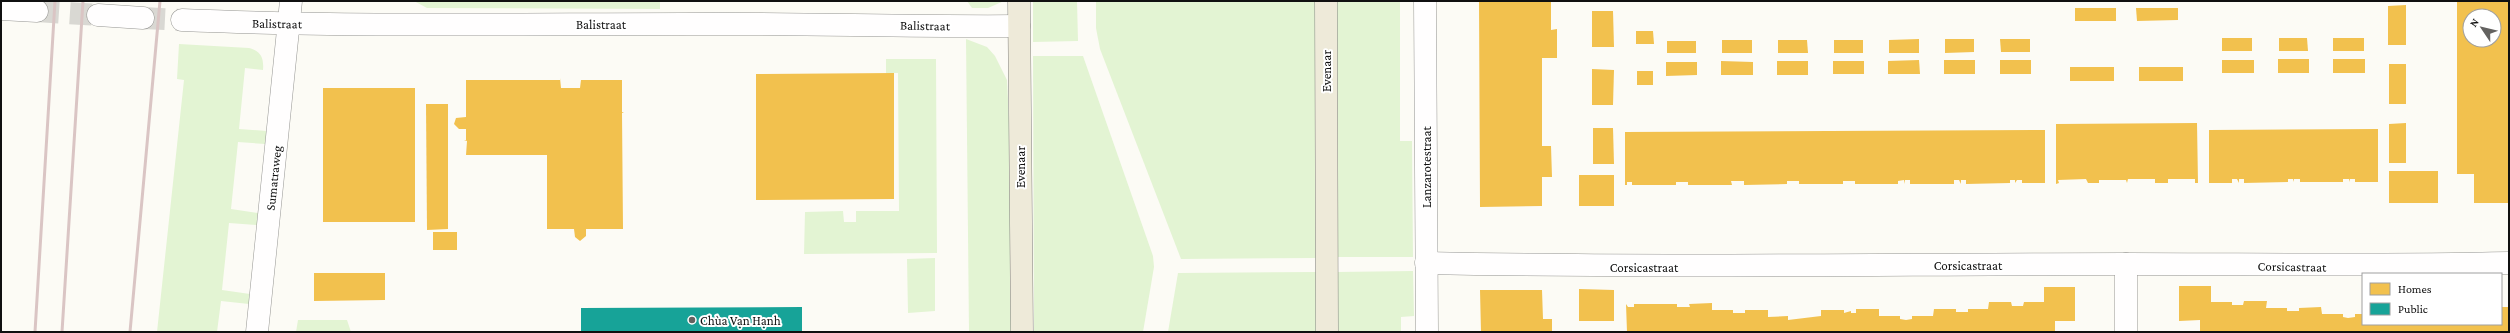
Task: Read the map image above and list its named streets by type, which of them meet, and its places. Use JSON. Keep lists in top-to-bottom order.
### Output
{
  "streets": {
    "main road": ["Evenaar"],
    "street": [
      "Balistraat",
      "Lanzarotestraat",
      "Sumatraweg",
      "Corsicastraat"
    ]
  },
  "crossings": [
    ["Balistraat", "Evenaar"],
    ["Balistraat", "Sumatraweg"],
    ["Lanzarotestraat", "Corsicastraat"]
  ],
  "places": ["Chùa Vạn Hạnh"],
  "legend": ["Homes", "Public"],
  "north": "top left"
}
